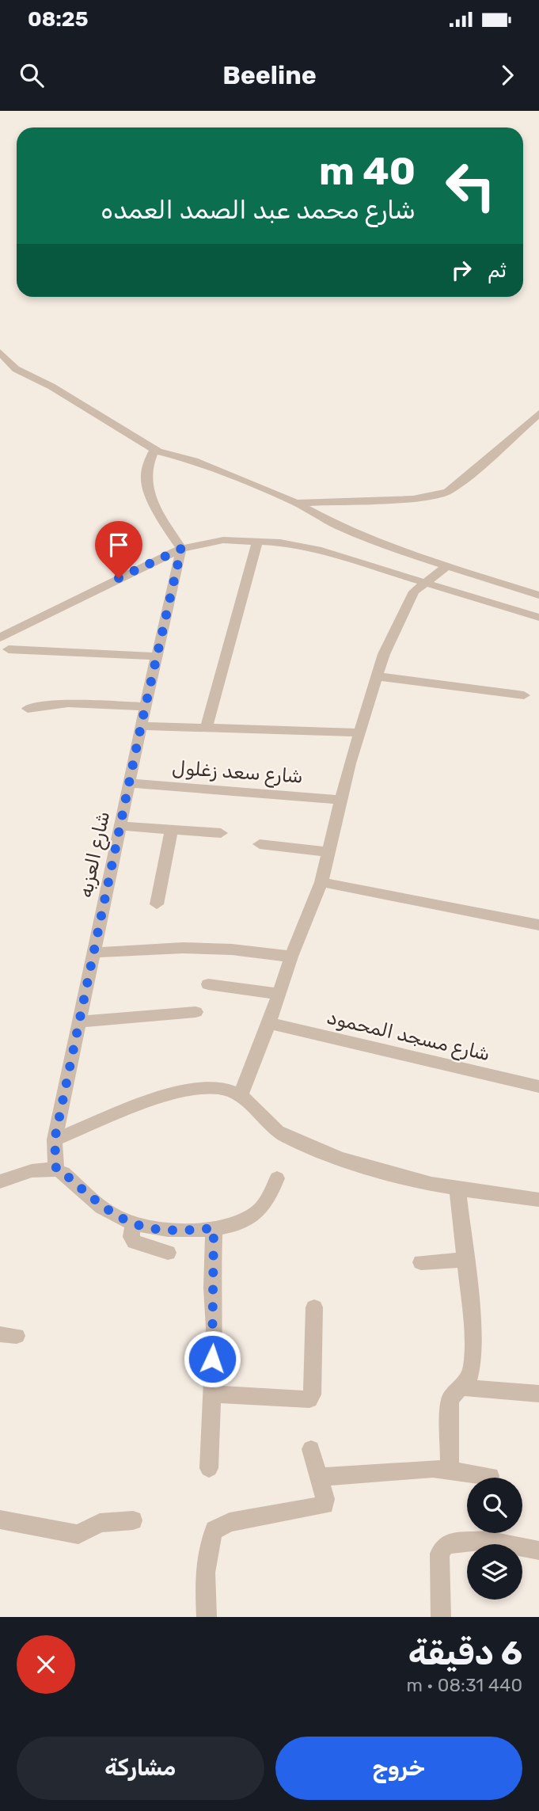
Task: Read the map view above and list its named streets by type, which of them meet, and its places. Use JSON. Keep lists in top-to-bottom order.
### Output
{
  "streets": {
    "street": ["شارع سعد زغلول", "شارع العزبه", "شارع مسجد المحمود"]
  },
  "crossings": [
    ["شارع سعد زغلول", "شارع العزبه"]
  ],
  "page": {
    "status": "08:25",
    "header": "Beeline",
    "turn": ["40 m", "شارع محمد عبد الصمد العمده"],
    "then": "ثم",
    "heading": ["6 دقيقة", "440 m · 08:31"],
    "buttons": ["خروج", "مشاركة"]
  }
}
